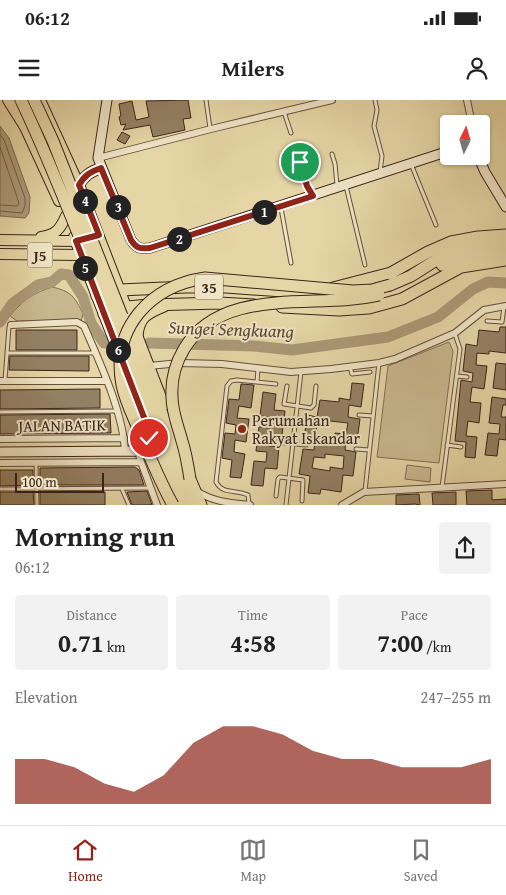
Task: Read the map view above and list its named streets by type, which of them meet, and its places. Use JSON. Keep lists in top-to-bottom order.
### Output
{
  "streets": {
    "highway": ["35"],
    "main road": ["J5"],
    "street": ["JALAN BATIK"]
  },
  "crossings": [
    ["J5", "35"]
  ],
  "water": ["Sungei Sengkuang"],
  "places": ["Perumahan Rakyat Iskandar"],
  "scale_bar": "100 m",
  "north": "top",
  "page": {
    "status": "06:12",
    "header": "Milers",
    "pins": [
      "4",
      "3",
      "1",
      "2",
      "5",
      "6"
    ],
    "scale": "100 m",
    "heading": ["Morning run", "06:12"],
    "stats": [
      ["Distance", "0.71 km"],
      ["Time", "4:58"],
      ["Pace", "7:00 /km"]
    ],
    "chart": ["Elevation", "247–255 m"],
    "tabs": ["Home", "Map", "Saved"]
  }
}
